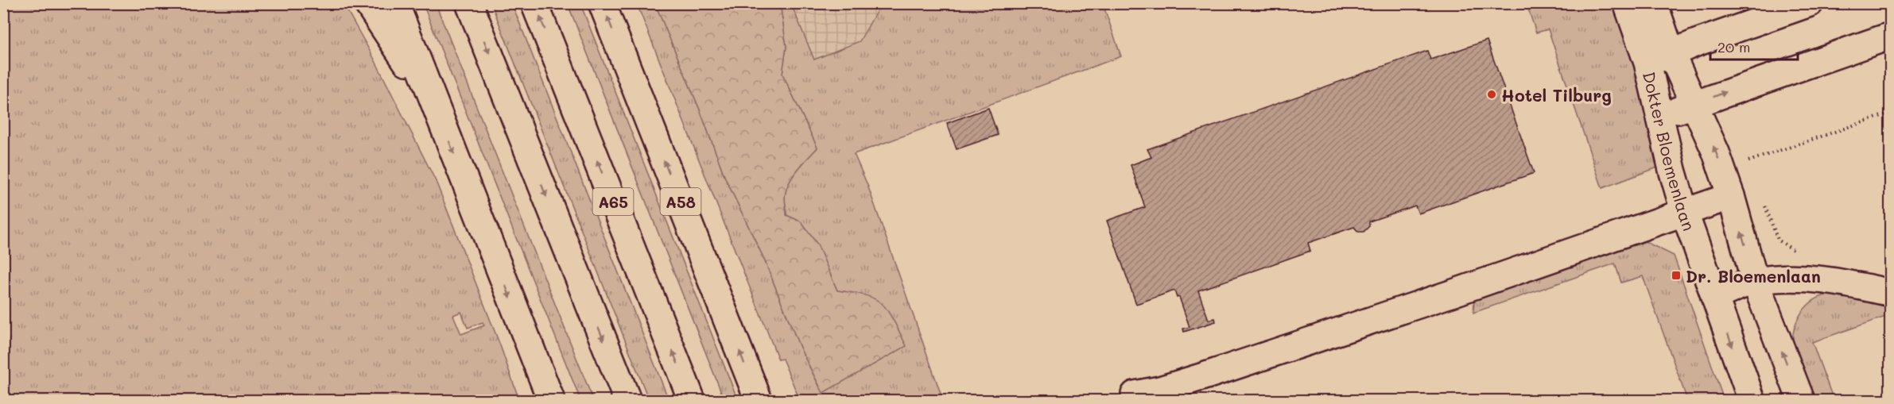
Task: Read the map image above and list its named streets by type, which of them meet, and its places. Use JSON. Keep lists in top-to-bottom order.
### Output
{
  "streets": {
    "main road": ["Dokter Bloemenlaan", "A65", "A58"]
  },
  "places": {
    "other": ["Hotel Tilburg"],
    "transit": ["Dr. Bloemenlaan"]
  },
  "scale_bar": "20 m"
}
